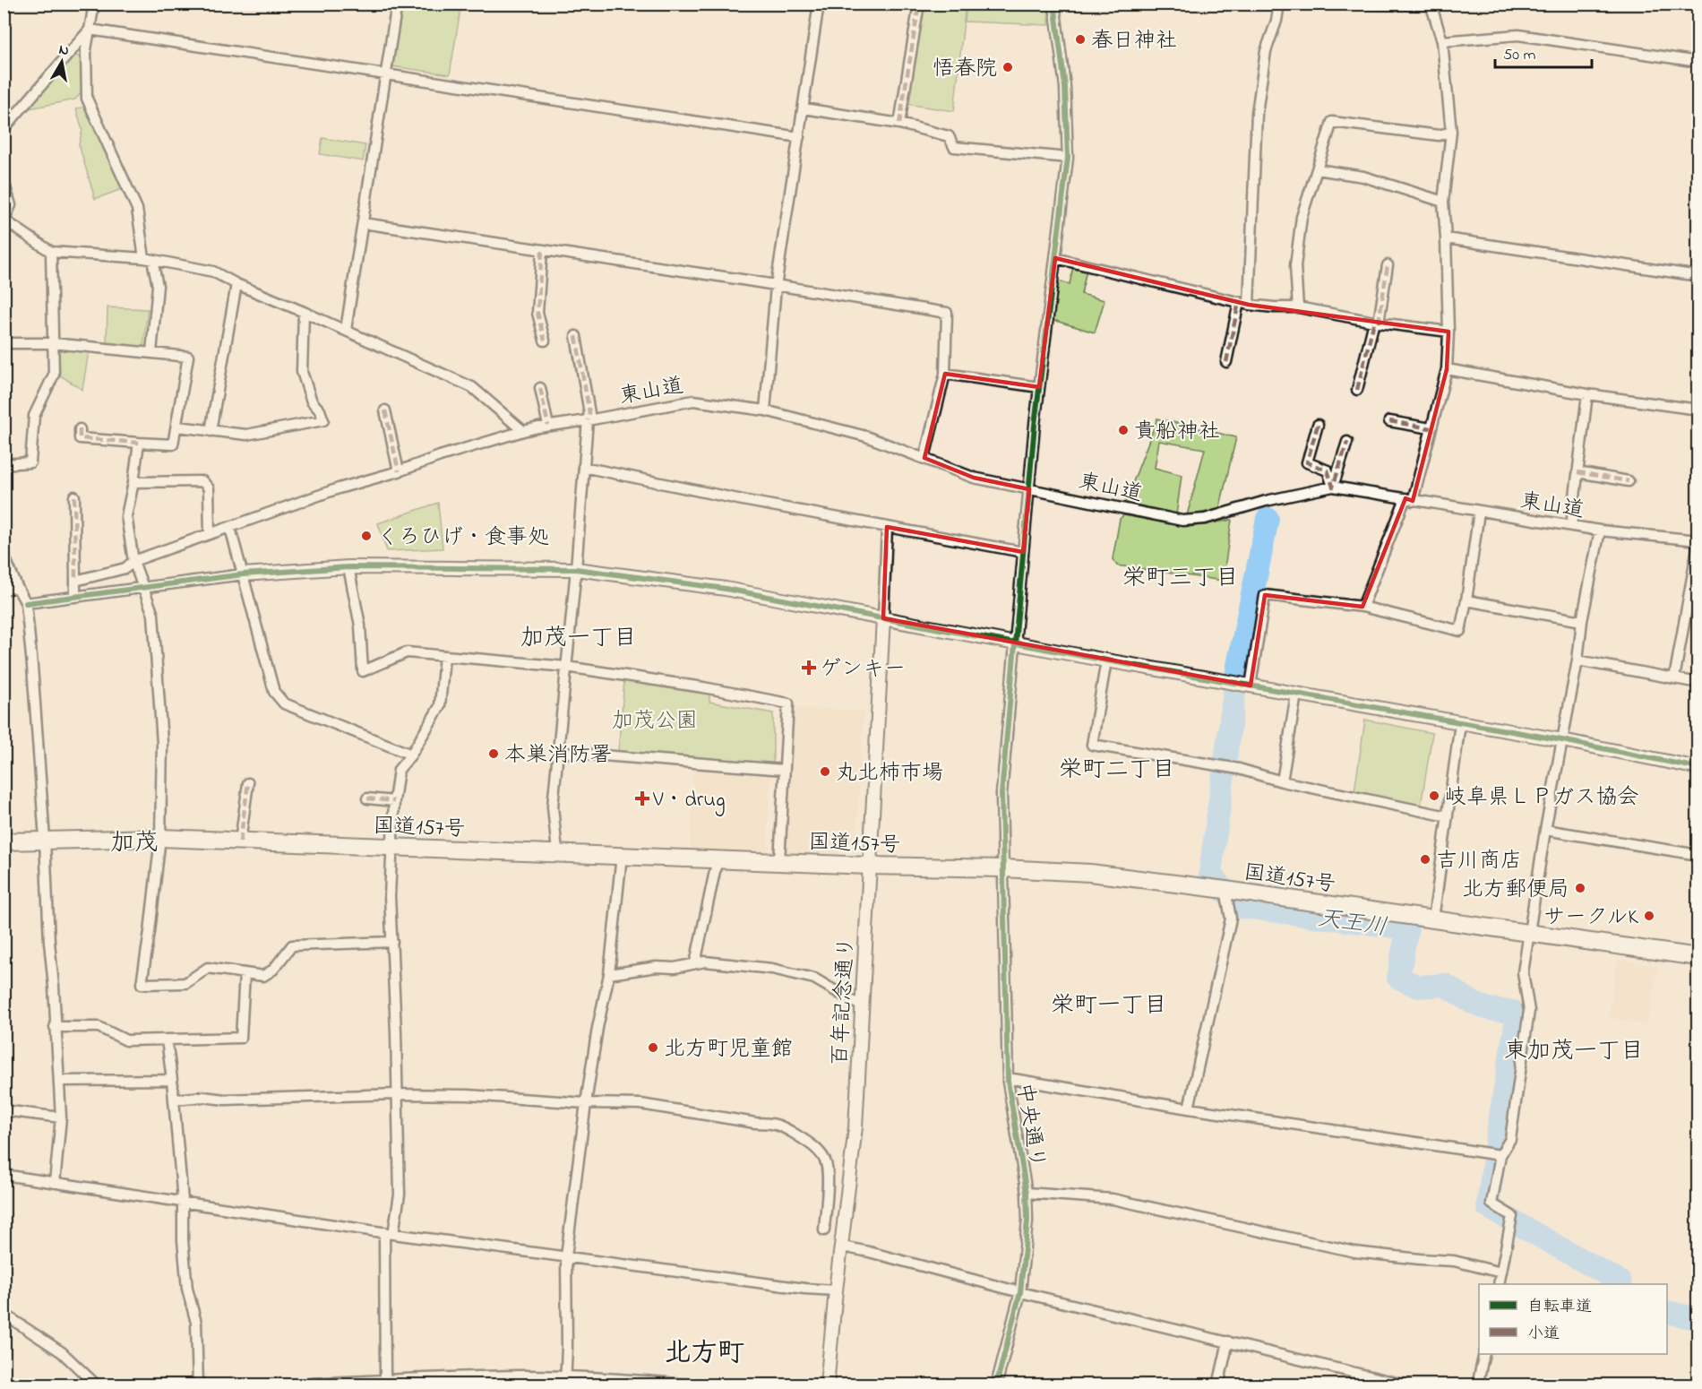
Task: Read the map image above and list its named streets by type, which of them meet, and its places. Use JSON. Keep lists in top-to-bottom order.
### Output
{
  "streets": {
    "highway": ["国道157号"],
    "street": ["東山道", "百年記念通り", "中央通り"]
  },
  "crossings": [
    ["東山道", "中央通り"],
    ["国道157号", "百年記念通り"],
    ["国道157号", "中央通り"]
  ],
  "districts": [
    "栄町三丁目",
    "加茂一丁目",
    "栄町二丁目",
    "加茂",
    "栄町一丁目",
    "東加茂一丁目",
    "北方町"
  ],
  "water": ["天王川"],
  "parks": ["加茂公園"],
  "places": {
    "other": [
      "春日神社",
      "悟春院",
      "貴船神社",
      "くろひげ・食事処",
      "本巣消防署",
      "丸北柿市場",
      "岐阜県ＬＰガス協会",
      "吉川商店",
      "北方郵便局",
      "サークルK",
      "北方町児童館"
    ],
    "health": ["ゲンキー", "V・drug"]
  },
  "legend": ["自転車道", "小道"],
  "scale_bar": "50 m",
  "north": "top"
}
